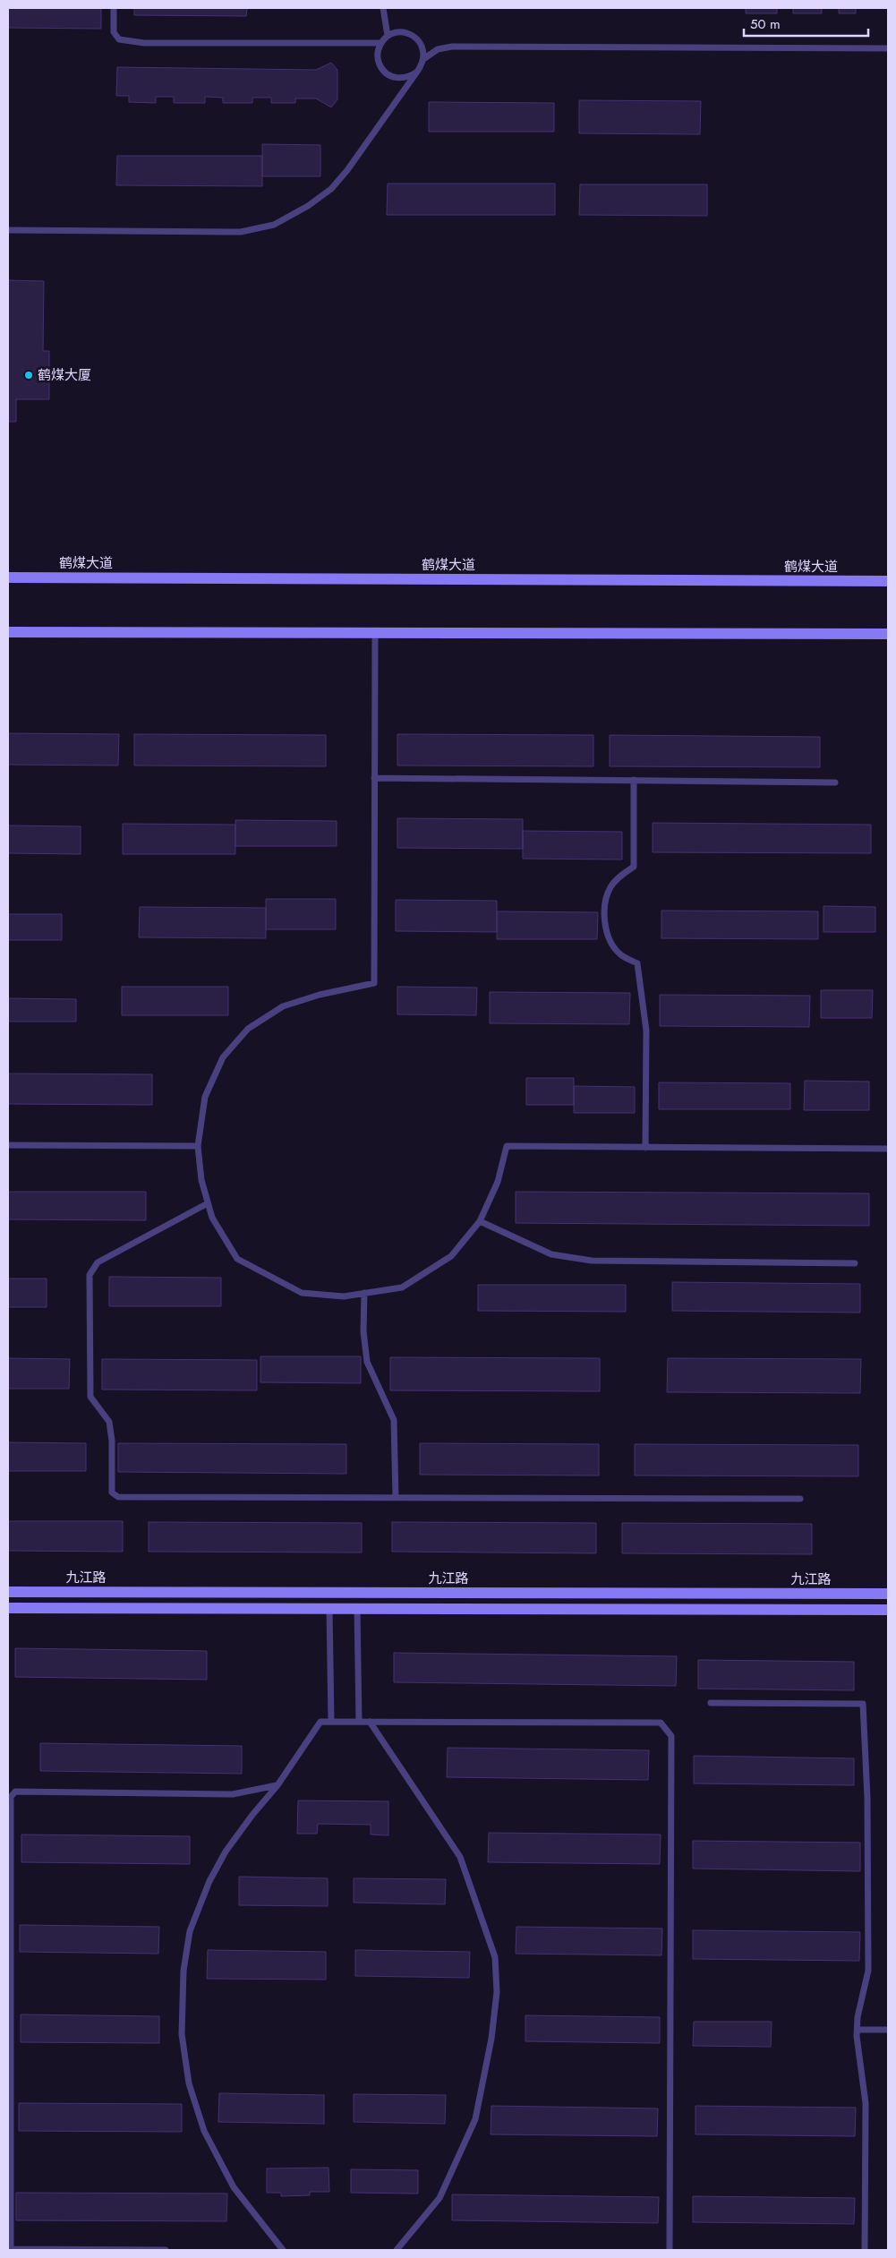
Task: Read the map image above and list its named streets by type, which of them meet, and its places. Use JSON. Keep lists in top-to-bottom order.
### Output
{
  "streets": {
    "street": ["鹤煤大道", "九江路"]
  },
  "places": ["鹤煤大厦"],
  "scale_bar": "50 m"
}
